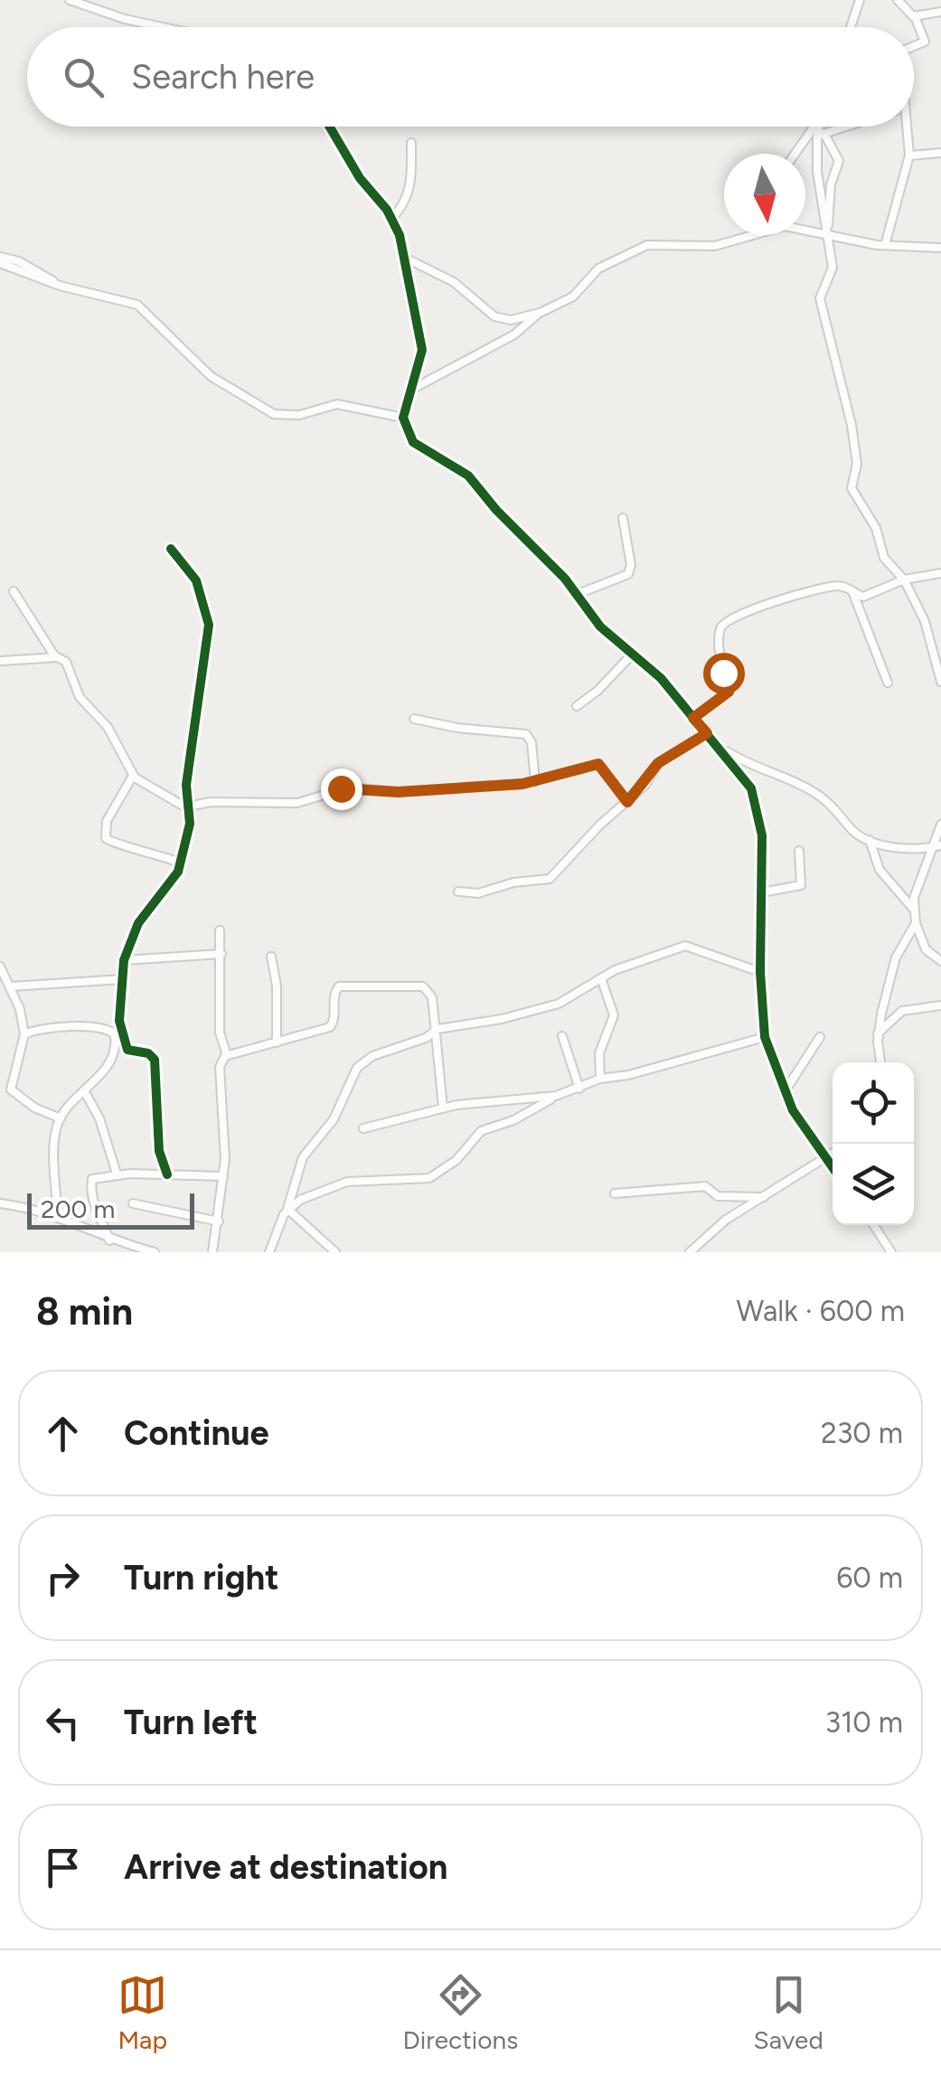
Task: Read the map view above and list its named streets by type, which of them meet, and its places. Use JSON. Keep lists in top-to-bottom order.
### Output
{
  "scale_bar": "200 m",
  "north": "bottom",
  "page": {
    "search": "Search here",
    "scale": "200 m",
    "heading": ["8 min", "Walk · 600 m"],
    "list": [
      ["Continue", "230 m"],
      ["Turn right", "60 m"],
      ["Turn left", "310 m"],
      "Arrive at destination"
    ],
    "nav": ["Map", "Directions", "Saved"]
  }
}
